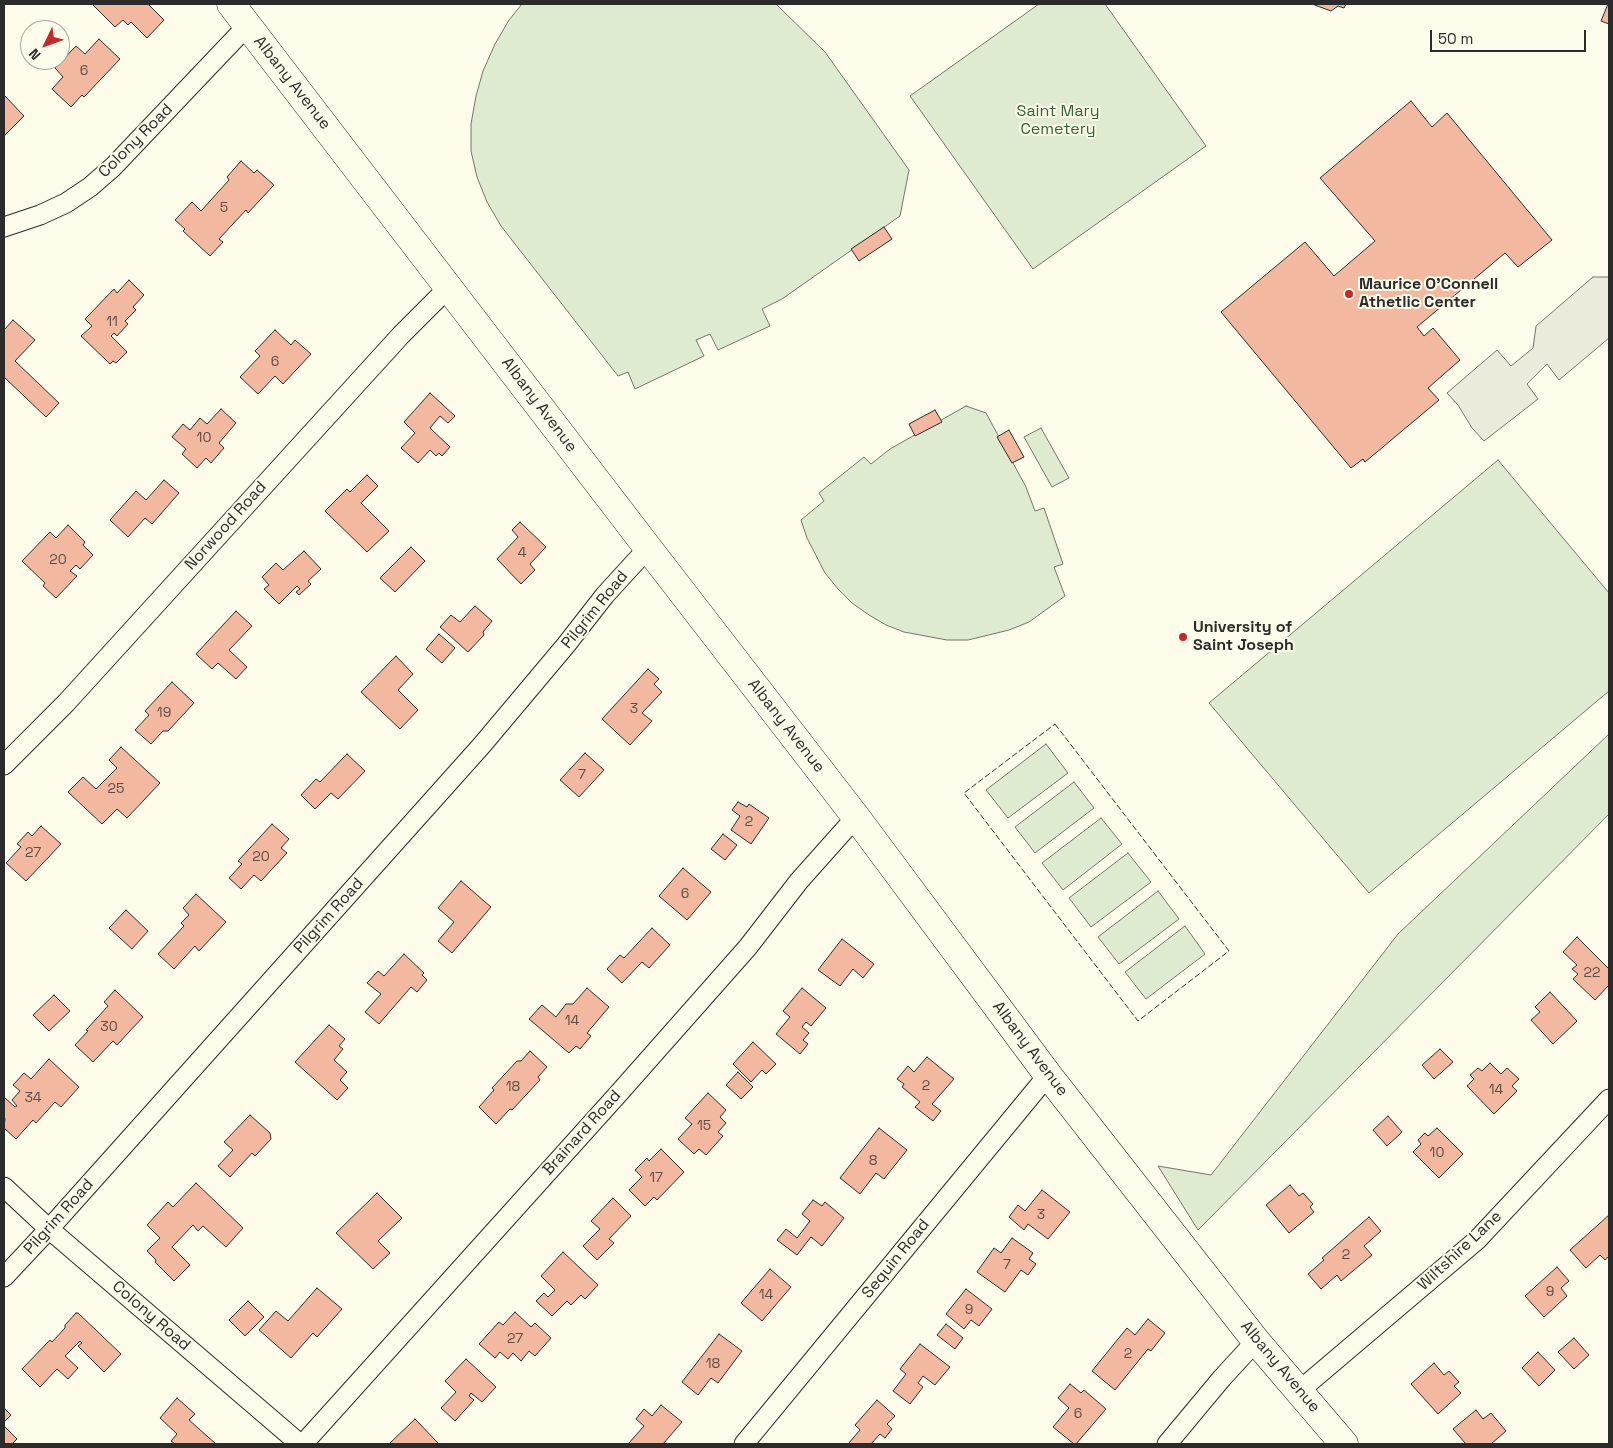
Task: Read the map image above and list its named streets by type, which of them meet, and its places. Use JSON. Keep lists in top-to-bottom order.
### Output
{
  "streets": {
    "highway": ["Albany Avenue"],
    "street": [
      "Colony Road",
      "Norwood Road",
      "Pilgrim Road",
      "Brainard Road",
      "Wiltshire Lane",
      "Sequin Road"
    ]
  },
  "crossings": [
    ["Albany Avenue", "Colony Road"],
    ["Albany Avenue", "Norwood Road"],
    ["Albany Avenue", "Pilgrim Road"],
    ["Albany Avenue", "Brainard Road"],
    ["Albany Avenue", "Wiltshire Lane"],
    ["Albany Avenue", "Sequin Road"],
    ["Colony Road", "Pilgrim Road"],
    ["Colony Road", "Brainard Road"]
  ],
  "parks": ["Saint Mary Cemetery"],
  "places": ["Maurice O'Connell Athetlic Center", "University of Saint Joseph"],
  "house_numbers": [
    "6",
    "5",
    "11",
    "6",
    "10",
    "4",
    "20",
    "3",
    "19",
    "7",
    "25",
    "2",
    "27",
    "20",
    "6",
    "22",
    "14",
    "30",
    "2",
    "18",
    "14",
    "34",
    "15",
    "10",
    "8",
    "17",
    "3",
    "2",
    "7",
    "9",
    "14",
    "9",
    "27",
    "2",
    "18",
    "6"
  ],
  "scale_bar": "50 m",
  "north": "bottom left"
}
